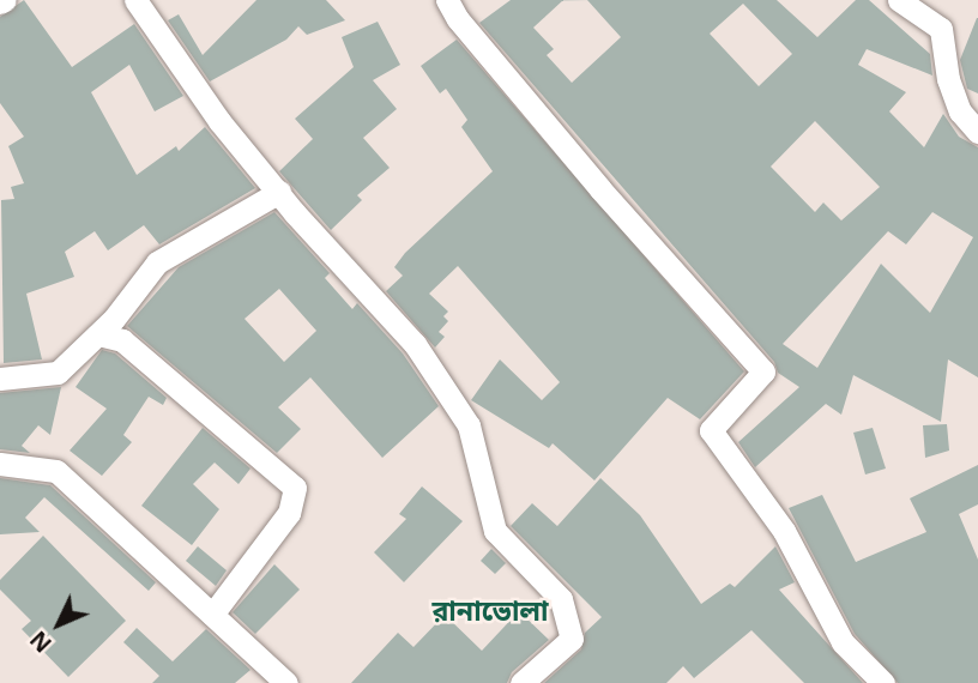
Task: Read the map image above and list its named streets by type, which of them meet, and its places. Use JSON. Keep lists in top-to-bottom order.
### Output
{
  "districts": ["রানাভোলা"],
  "north": "bottom left"
}
